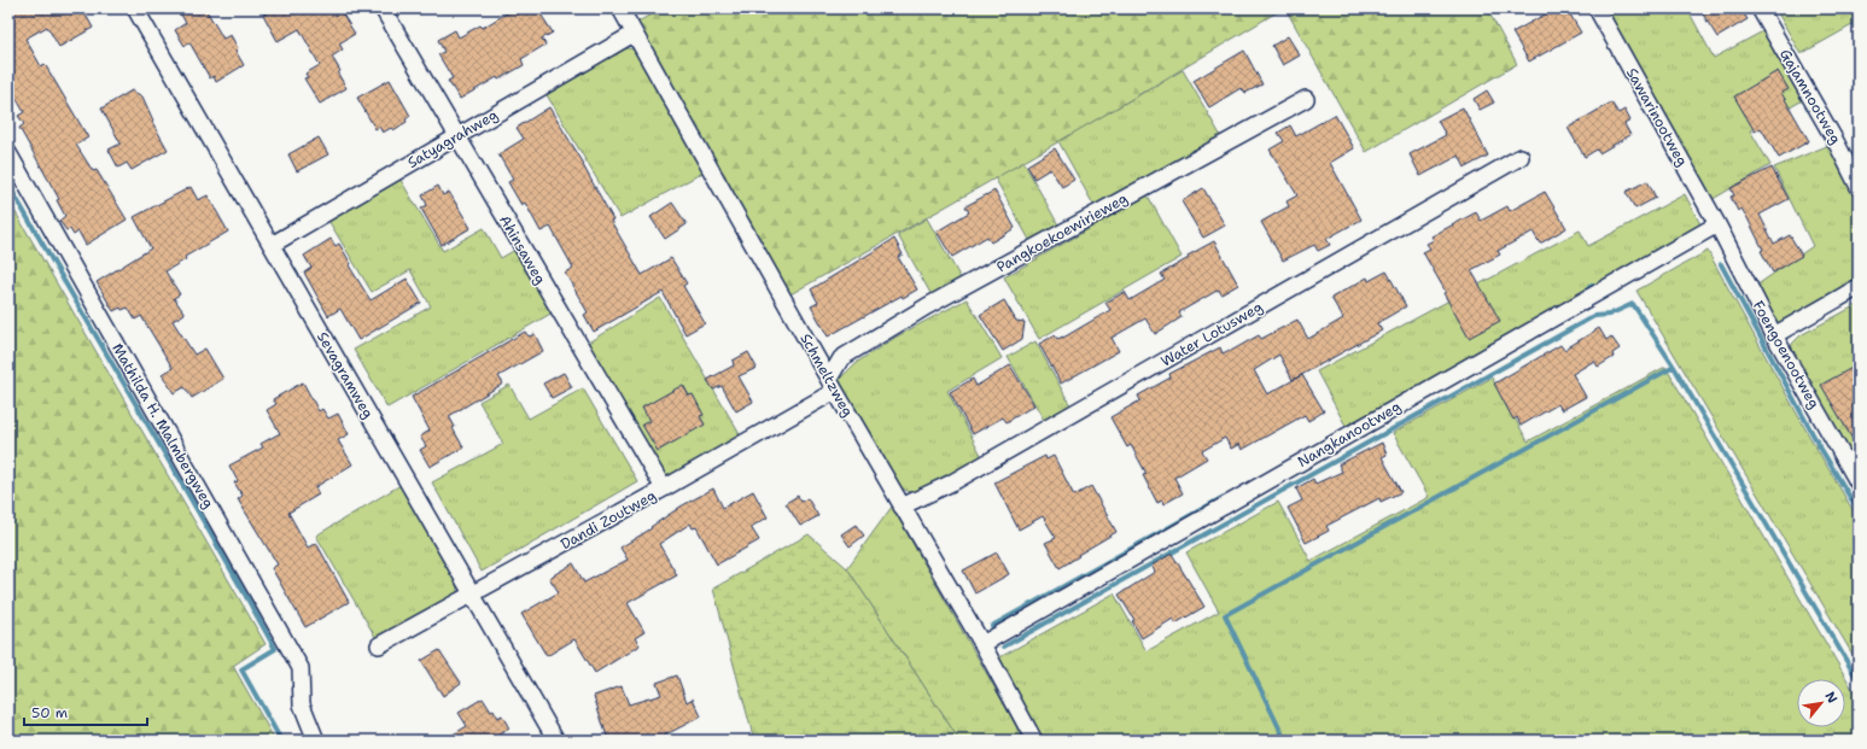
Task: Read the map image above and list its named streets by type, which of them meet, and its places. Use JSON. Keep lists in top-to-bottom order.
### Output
{
  "streets": {
    "street": [
      "Gajamnootweg",
      "Sawarinootweg",
      "Satyagrahweg",
      "Pangkoekoewirieweg",
      "Ahinsaweg",
      "Water Lotusweg",
      "Foengoenootweg",
      "Sevagramweg",
      "Schmeltzweg",
      "Mathilda H. Malmbergweg",
      "Nangkanootweg",
      "Dandi Zoutweg"
    ]
  },
  "crossings": [
    ["Sawarinootweg", "Foengoenootweg"],
    ["Sawarinootweg", "Nangkanootweg"],
    ["Satyagrahweg", "Ahinsaweg"],
    ["Satyagrahweg", "Sevagramweg"],
    ["Satyagrahweg", "Schmeltzweg"],
    ["Pangkoekoewirieweg", "Schmeltzweg"],
    ["Pangkoekoewirieweg", "Dandi Zoutweg"],
    ["Ahinsaweg", "Dandi Zoutweg"],
    ["Water Lotusweg", "Schmeltzweg"],
    ["Foengoenootweg", "Nangkanootweg"],
    ["Sevagramweg", "Dandi Zoutweg"],
    ["Schmeltzweg", "Nangkanootweg"],
    ["Schmeltzweg", "Dandi Zoutweg"]
  ],
  "scale_bar": "50 m",
  "north": "top right"
}
